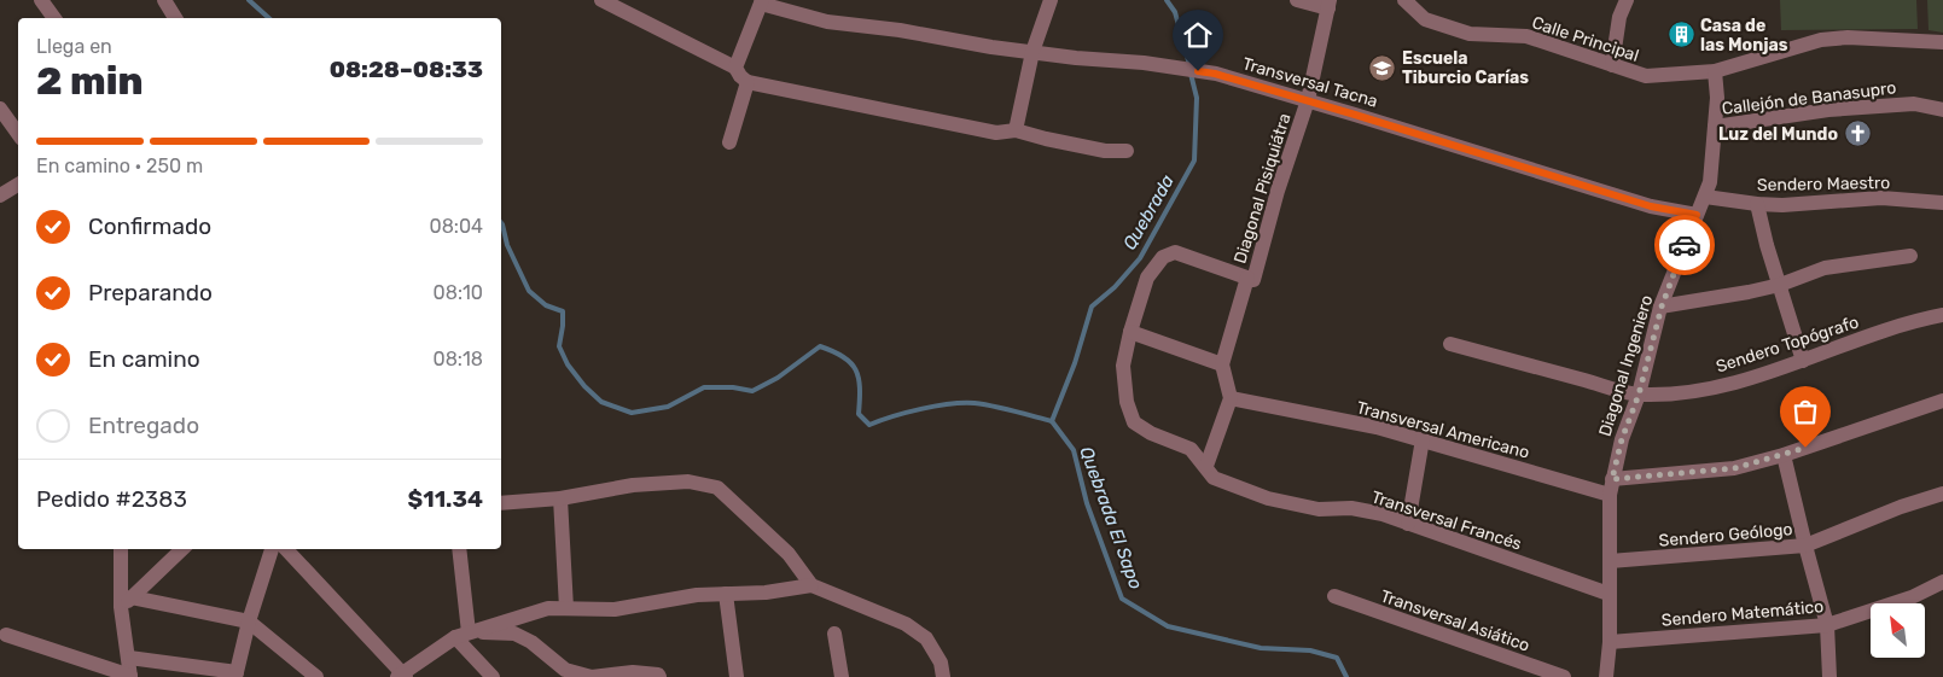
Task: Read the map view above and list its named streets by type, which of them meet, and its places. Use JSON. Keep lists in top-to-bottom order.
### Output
{
  "streets": {
    "street": [
      "Calle Principal",
      "Transversal Tacna",
      "Callejón de Banasupro",
      "Sendero Maestro",
      "Diagonal Pisiquiátra",
      "Sendero Topógrafo",
      "Diagonal Ingeniero",
      "Transversal Americano",
      "Transversal Francés",
      "Sendero Geólogo",
      "Sendero Matemático",
      "Transversal Asiático"
    ]
  },
  "crossings": [
    ["Calle Principal", "Diagonal Ingeniero"],
    ["Transversal Tacna", "Diagonal Pisiquiátra"],
    ["Transversal Tacna", "Diagonal Ingeniero"],
    ["Callejón de Banasupro", "Diagonal Ingeniero"],
    ["Sendero Maestro", "Diagonal Ingeniero"],
    ["Diagonal Pisiquiátra", "Transversal Americano"],
    ["Sendero Topógrafo", "Diagonal Ingeniero"],
    ["Diagonal Ingeniero", "Transversal Americano"],
    ["Diagonal Ingeniero", "Transversal Francés"],
    ["Diagonal Ingeniero", "Sendero Geólogo"],
    ["Diagonal Ingeniero", "Sendero Matemático"]
  ],
  "water": ["Quebrada", "Quebrada El Sapo"],
  "places": {
    "building": ["Casa de las Monjas"],
    "school or university": ["Escuela Tiburcio Carías"],
    "church": ["Luz del Mundo"]
  },
  "north": "top left",
  "page": {
    "heading": ["2 min", "Llega en", "08:28–08:33"],
    "panel": ["Pedido #2383", "$11.34"],
    "bar": "En camino · 250 m",
    "list": [
      ["Confirmado", "08:04"],
      ["Preparando", "08:10"],
      ["En camino", "08:18"],
      "Entregado"
    ]
  }
}
